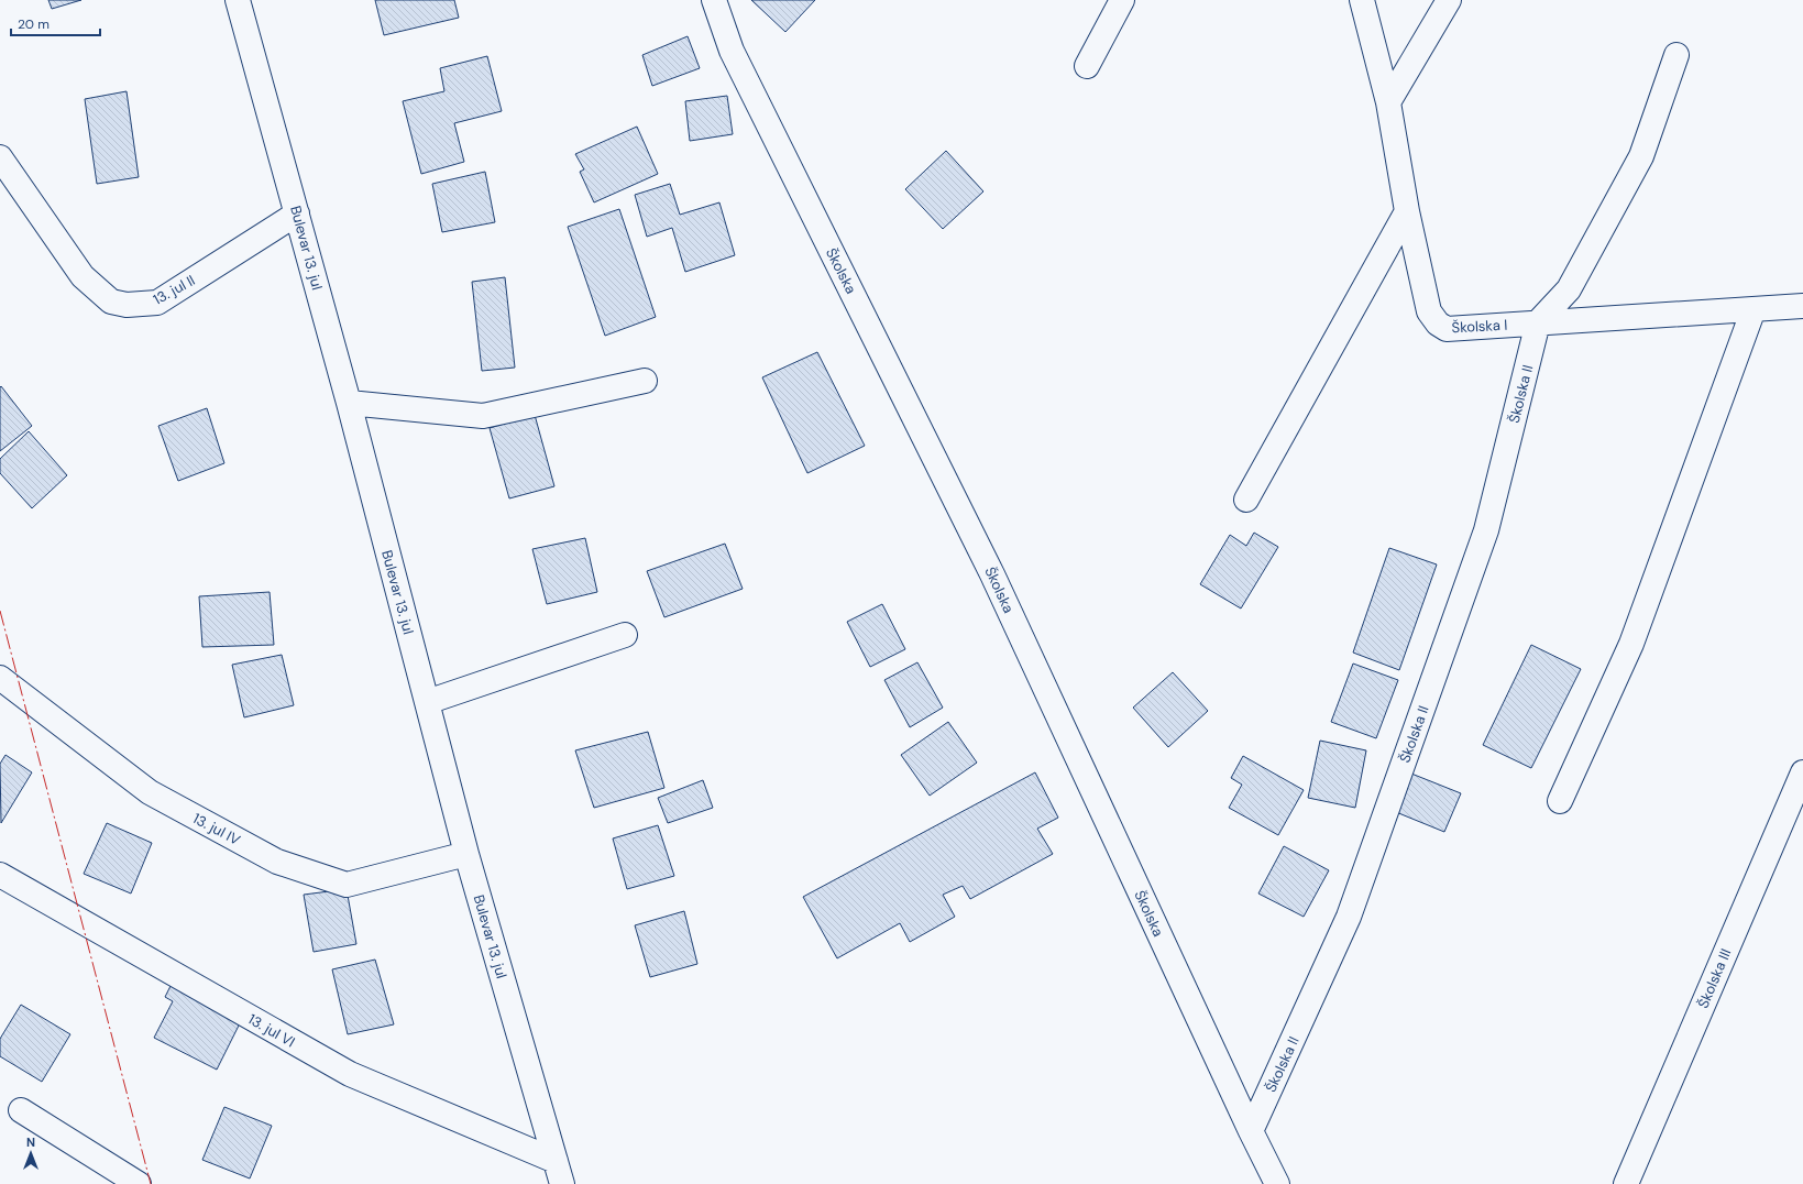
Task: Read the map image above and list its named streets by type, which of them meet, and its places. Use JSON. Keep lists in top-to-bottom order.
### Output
{
  "streets": {
    "street": [
      "Bulevar 13. jul",
      "Školska",
      "13. jul II",
      "Školska I",
      "Školska II",
      "13. jul IV",
      "Školska III",
      "13. jul VI"
    ]
  },
  "crossings": [
    ["Bulevar 13. jul", "13. jul II"],
    ["Bulevar 13. jul", "13. jul IV"],
    ["Bulevar 13. jul", "13. jul VI"],
    ["Školska", "Školska II"],
    ["Školska I", "Školska II"]
  ],
  "scale_bar": "20 m",
  "north": "top"
}
